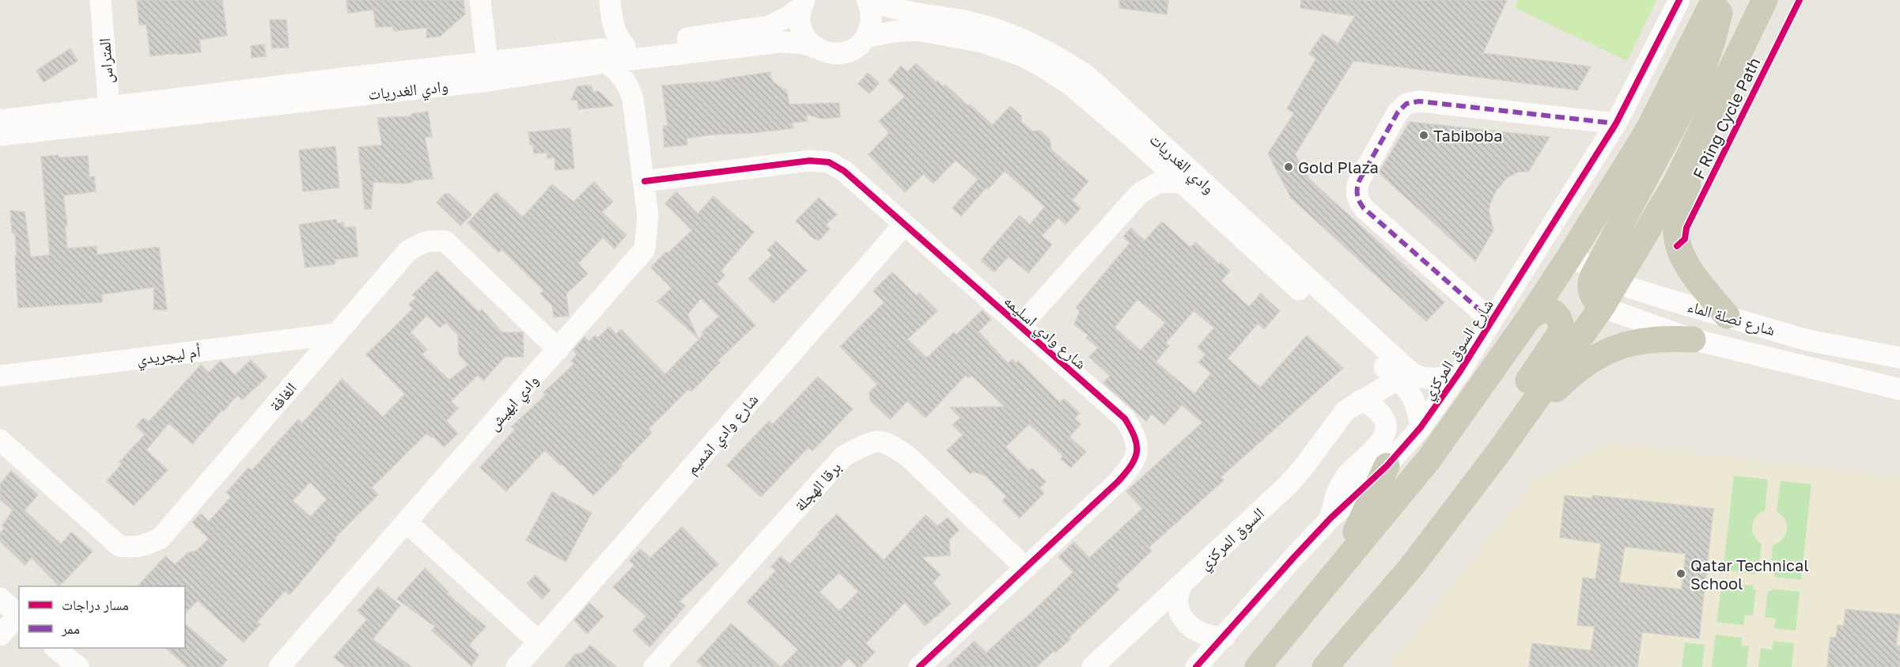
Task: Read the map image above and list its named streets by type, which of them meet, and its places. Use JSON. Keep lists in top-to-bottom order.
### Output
{
  "streets": {
    "street": [
      "المتراس",
      "وادي الغدريات",
      "شارع نصلة الماء",
      "شارع وادي اسليمه",
      "شارع السوق المركزي",
      "أم ليجريدي",
      "الغافة",
      "وادي ابهيش",
      "شارع وادي اشميم",
      "برقا الهجلة",
      "السوق المركزي"
    ],
    "cycle path": ["F Ring Cycle Path"]
  },
  "crossings": [
    ["المتراس", "وادي الغدريات"],
    ["وادي الغدريات", "شارع وادي اسليمه"],
    ["وادي الغدريات", "شارع السوق المركزي"],
    ["وادي الغدريات", "وادي ابهيش"],
    ["وادي الغدريات", "السوق المركزي"],
    ["شارع وادي اسليمه", "وادي ابهيش"],
    ["شارع وادي اسليمه", "شارع وادي اشميم"],
    ["شارع وادي اسليمه", "برقا الهجلة"],
    ["أم ليجريدي", "الغافة"],
    ["الغافة", "وادي ابهيش"]
  ],
  "places": ["Tabiboba", "Gold Plaza", "Qatar Technical School"],
  "legend": ["مسار دراجات", "ممر"]
}
